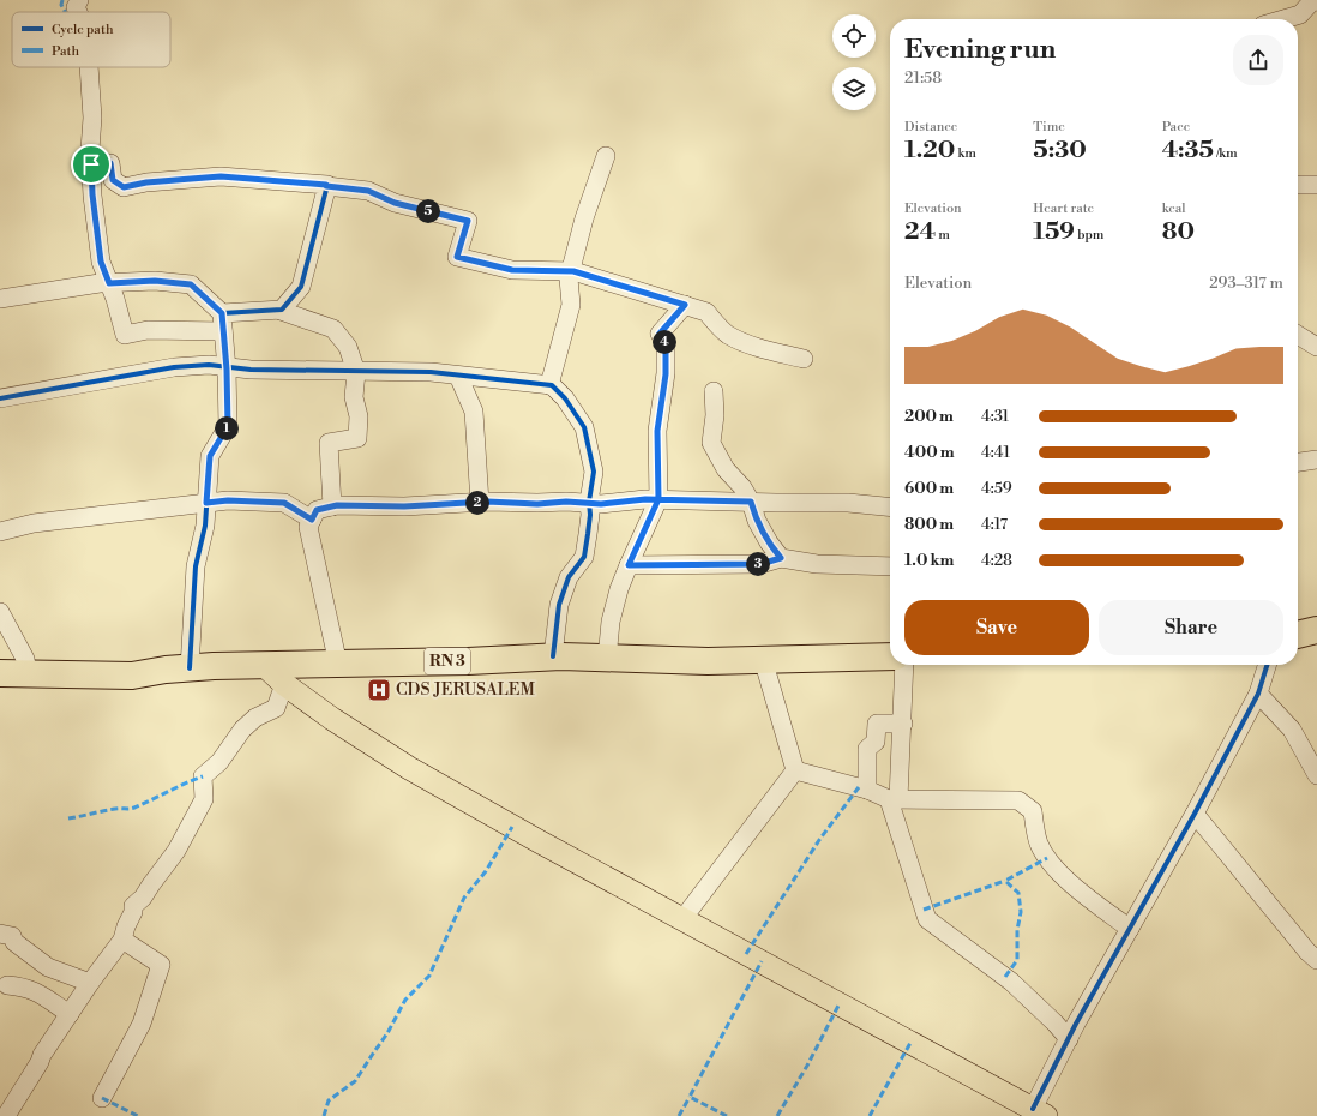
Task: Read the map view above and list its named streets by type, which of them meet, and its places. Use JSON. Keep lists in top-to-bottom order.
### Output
{
  "streets": {
    "highway": ["RN 3"]
  },
  "places": {
    "hospital": ["CDS JERUSALEM"]
  },
  "legend": ["Cycle path", "Path"],
  "page": {
    "heading": ["Evening run", "21:58"],
    "stats": [
      ["Distance", "1.20 km"],
      ["Time", "5:30"],
      ["Pace", "4:35 /km"],
      ["Elevation", "24 m"],
      ["Heart rate", "159 bpm"],
      ["kcal", "80"]
    ],
    "pins": [
      "5",
      "4",
      "1",
      "2",
      "3"
    ],
    "chart": ["Elevation", "293–317 m"],
    "list": [
      {
        "name": "200 m",
        "note": "4:31"
      },
      {
        "name": "400 m",
        "note": "4:41"
      },
      {
        "name": "600 m",
        "note": "4:59"
      },
      {
        "name": "800 m",
        "note": "4:17"
      },
      {
        "name": "1.0 km",
        "note": "4:28"
      }
    ],
    "buttons": ["Save", "Share"]
  }
}
